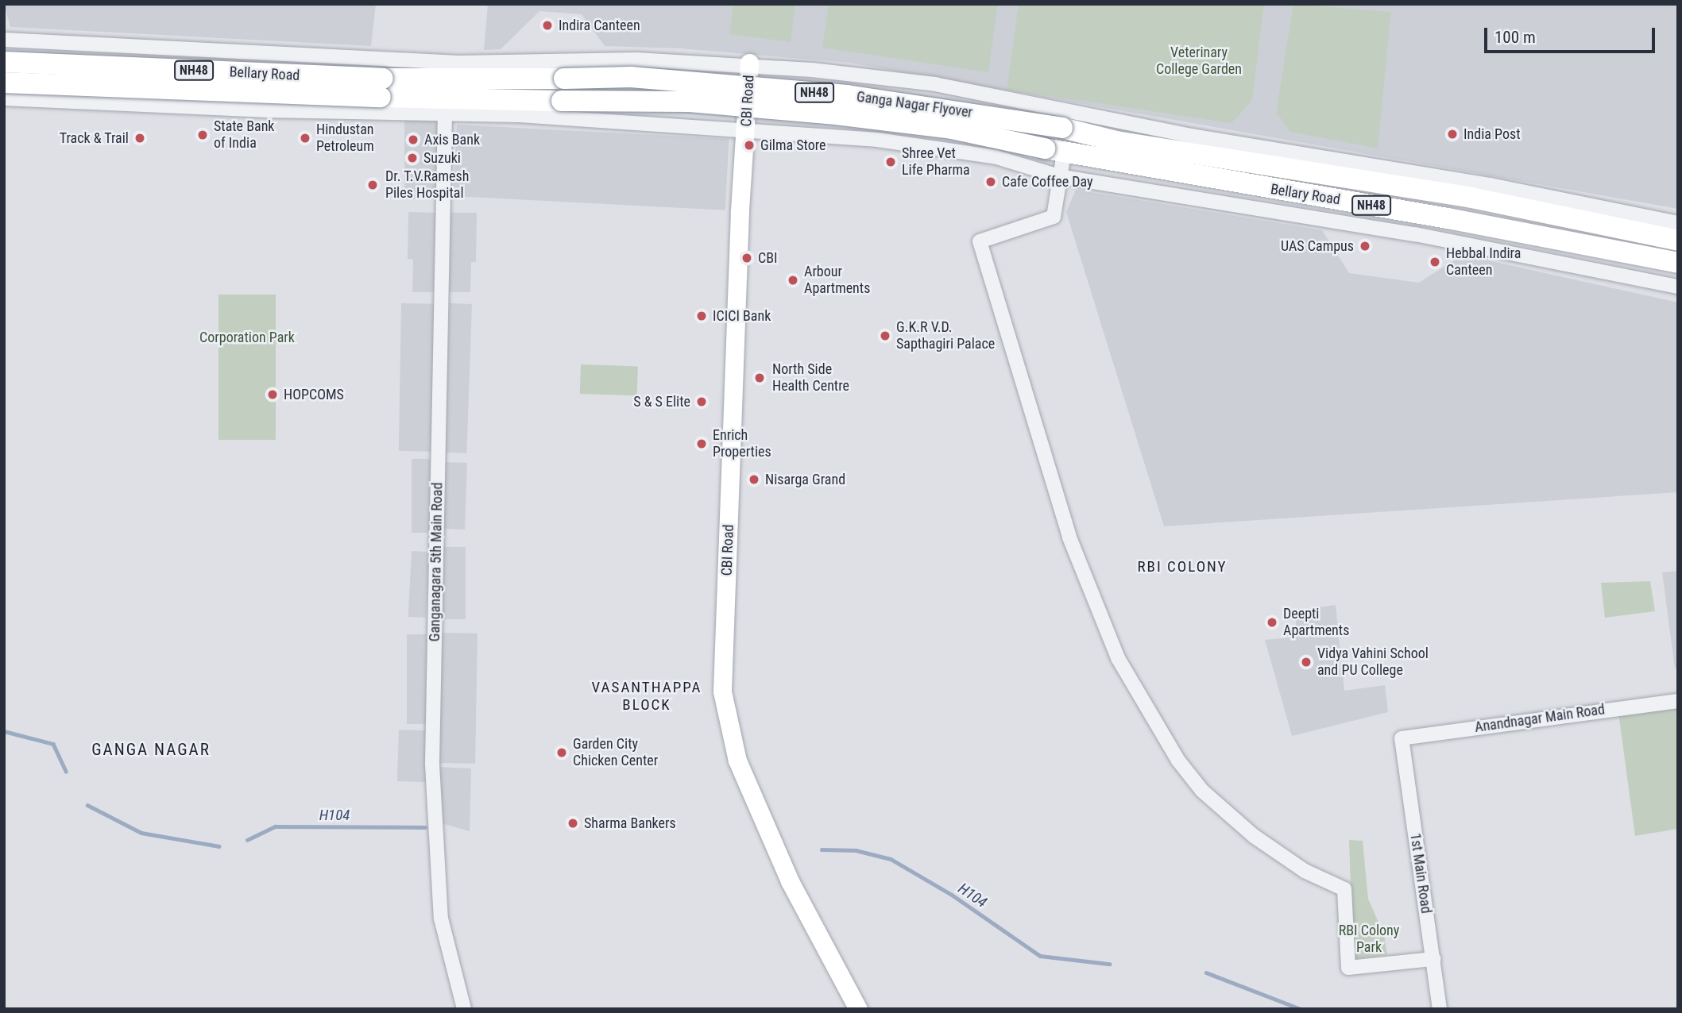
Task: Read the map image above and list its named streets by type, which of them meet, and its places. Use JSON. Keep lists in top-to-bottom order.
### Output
{
  "streets": {
    "highway": ["NH48", "Bellary Road", "Ganga Nagar Flyover"],
    "main road": ["CBI Road"],
    "street": ["Ganganagara 5th Main Road", "Anandnagar Main Road", "1st Main Road"]
  },
  "crossings": [
    ["Bellary Road", "Ganga Nagar Flyover"],
    ["Bellary Road", "Ganganagara 5th Main Road"],
    ["Ganga Nagar Flyover", "Ganganagara 5th Main Road"],
    ["Anandnagar Main Road", "1st Main Road"]
  ],
  "districts": ["RBI COLONY", "VASANTHAPPA BLOCK", "GANGA NAGAR"],
  "water": ["H104"],
  "parks": ["Veterinary College Garden", "Corporation Park", "RBI Colony Park"],
  "places": [
    "Indira Canteen",
    "India Post",
    "State Bank of India",
    "Track & Trail",
    "Hindustan Petroleum",
    "Axis Bank",
    "Gilma Store",
    "Suzuki",
    "Shree Vet Life Pharma",
    "Cafe Coffee Day",
    "Dr. T.V.Ramesh Piles Hospital",
    "UAS Campus",
    "CBI",
    "Hebbal Indira Canteen",
    "Arbour Apartments",
    "ICICI Bank",
    "G.K.R V.D. Sapthagiri Palace",
    "North Side Health Centre",
    "HOPCOMS",
    "S & S Elite",
    "Enrich Properties",
    "Nisarga Grand",
    "Deepti Apartments",
    "Vidya Vahini School and PU College",
    "Garden City Chicken Center",
    "Sharma Bankers"
  ],
  "scale_bar": "100 m"
}
